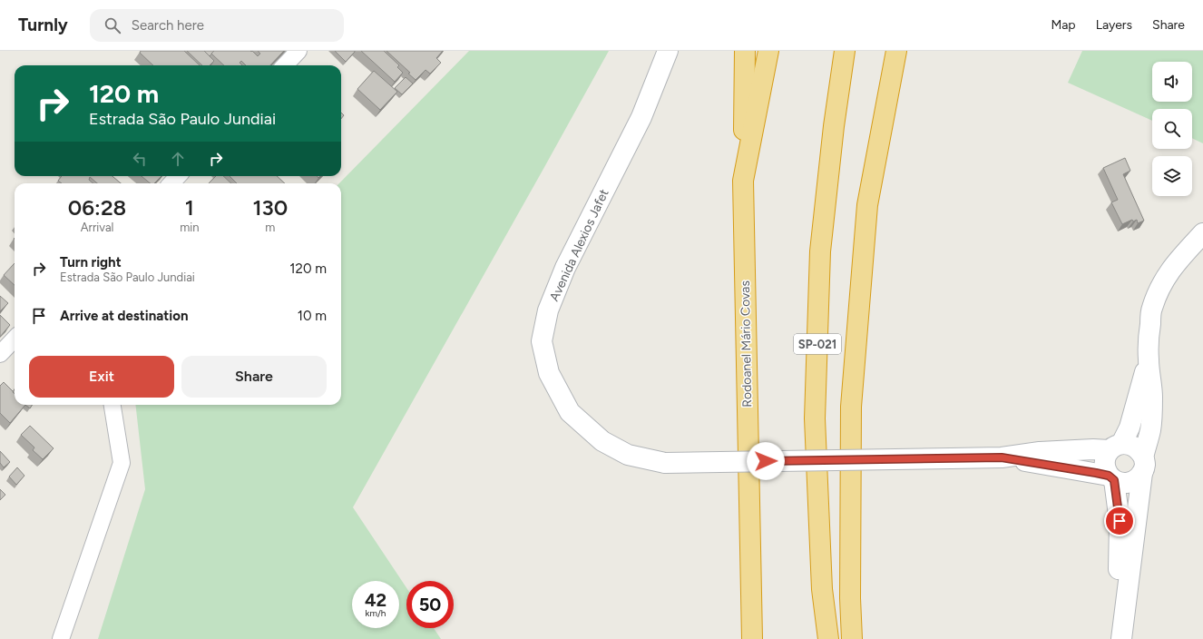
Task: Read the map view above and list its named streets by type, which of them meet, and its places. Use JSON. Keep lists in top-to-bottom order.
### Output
{
  "streets": {
    "highway": ["Rodoanel Mário Covas", "SP-021"],
    "main road": ["Avenida Alexios Jafet"]
  },
  "page": {
    "header": "Turnly",
    "search": "Search here",
    "nav": ["Map", "Layers", "Share"],
    "turn": ["120 m", "Estrada São Paulo Jundiai"],
    "eta": [
      "06:28",
      "Arrival",
      "1",
      "min",
      "130",
      "m"
    ],
    "list": [
      {
        "name": "Turn right",
        "note": "Estrada São Paulo Jundiai",
        "value": "120 m"
      },
      {
        "name": "Arrive at destination",
        "value": "10 m"
      }
    ],
    "buttons": ["Exit", "Share"],
    "speed": "42 km/h",
    "limit": "50"
  }
}
